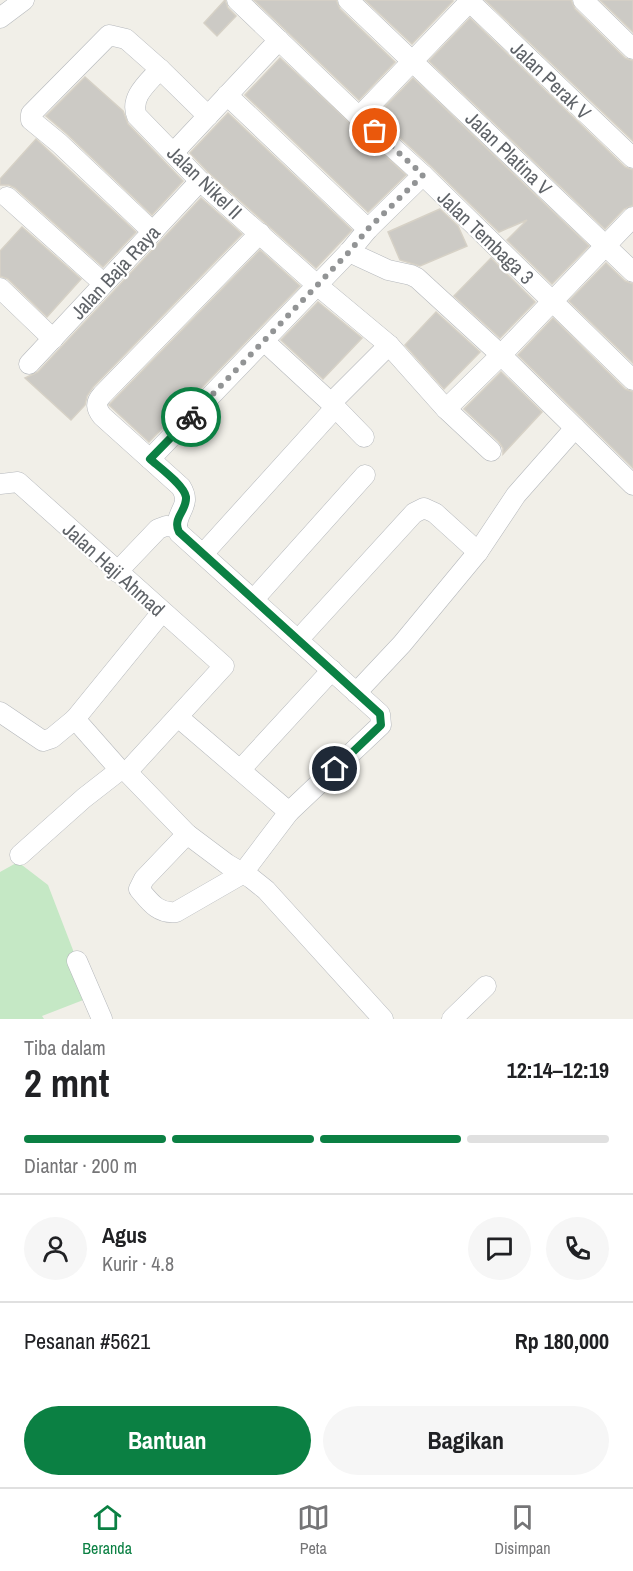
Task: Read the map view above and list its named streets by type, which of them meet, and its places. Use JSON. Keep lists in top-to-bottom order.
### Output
{
  "streets": {
    "street": [
      "Jalan Perak V",
      "Jalan Platina V",
      "Jalan Nikel II",
      "Jalan Tembaga 3",
      "Jalan Baja Raya",
      "Jalan Haji Ahmad"
    ]
  },
  "crossings": [
    ["Jalan Nikel II", "Jalan Baja Raya"]
  ],
  "page": {
    "heading": ["2 mnt", "Tiba dalam", "12:14–12:19"],
    "panel": [
      "Agus",
      "Kurir · 4.8",
      "Pesanan #5621",
      "Rp 180,000"
    ],
    "bar": "Diantar · 200 m",
    "buttons": ["Bantuan", "Bagikan"],
    "tabs": ["Beranda", "Peta", "Disimpan"]
  }
}
